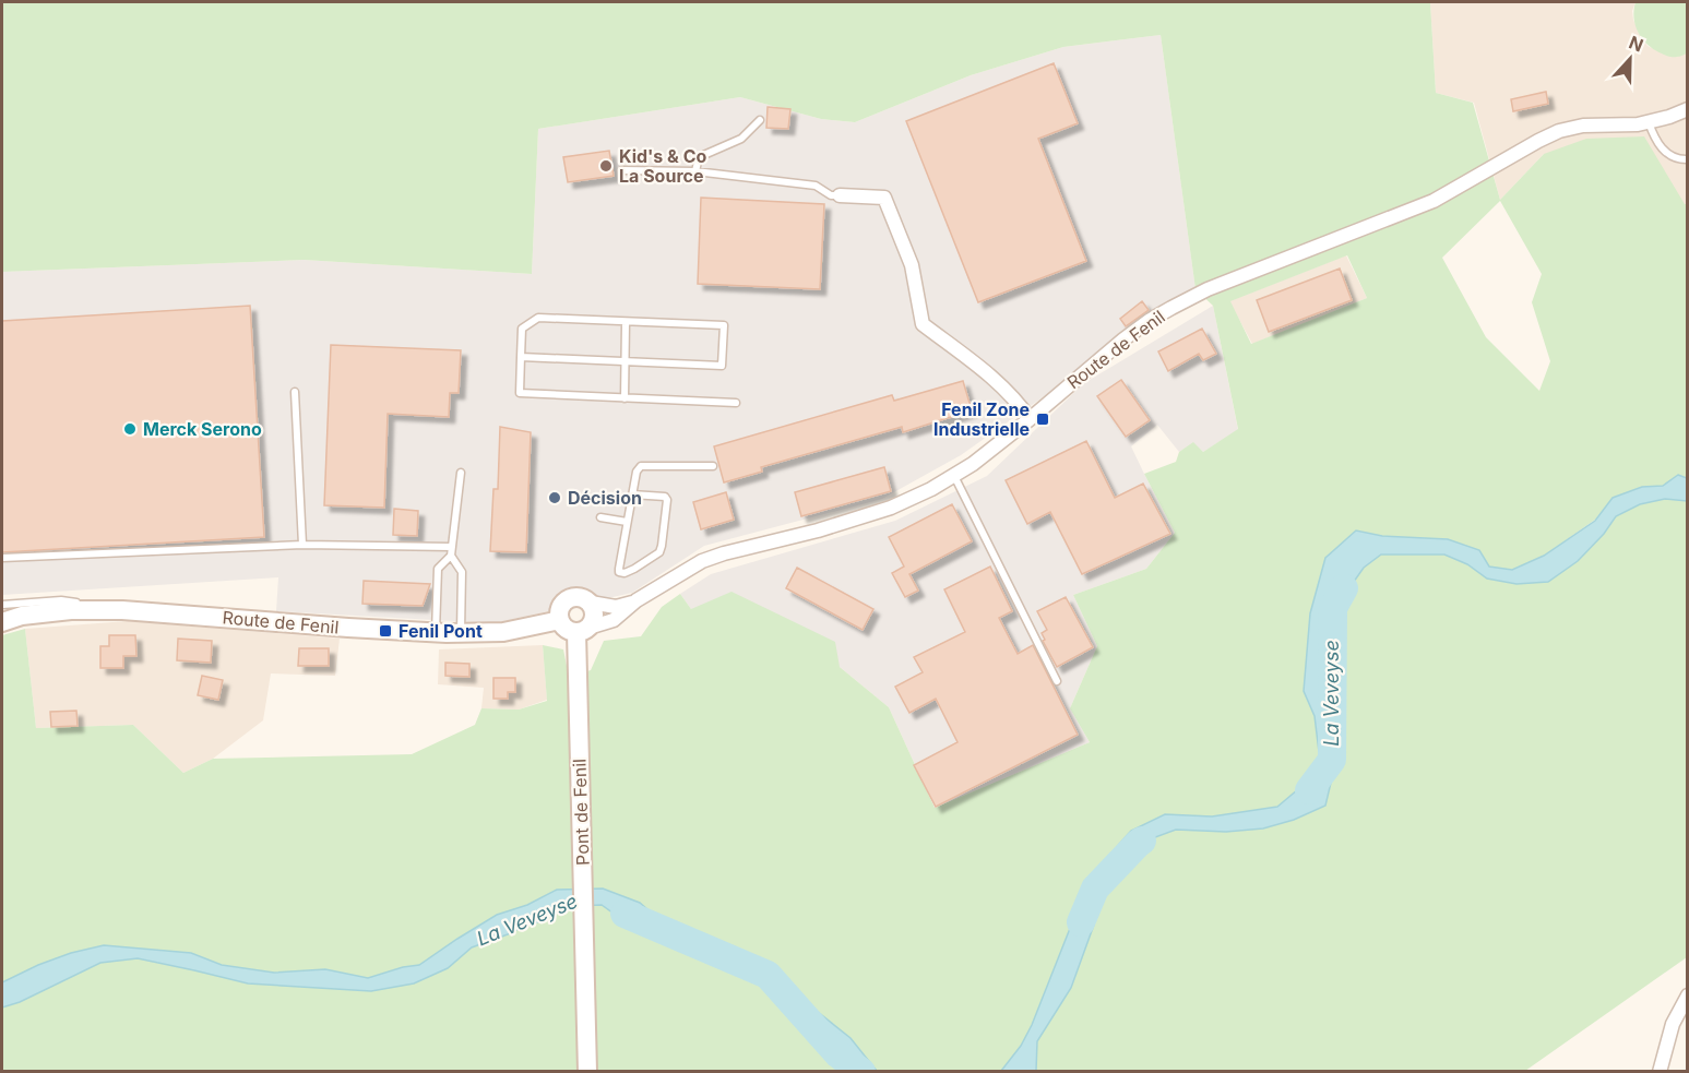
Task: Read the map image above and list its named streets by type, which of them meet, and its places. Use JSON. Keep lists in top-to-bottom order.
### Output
{
  "streets": {
    "street": ["Route de Fenil", "Pont de Fenil"]
  },
  "crossings": [
    ["Route de Fenil", "Pont de Fenil"]
  ],
  "water": ["La Veveyse"],
  "places": {
    "other": ["Kid's & Co La Source", "Merck Serono", "Décision"],
    "transit": ["Fenil Zone Industrielle", "Fenil Pont"]
  },
  "north": "top"
}
